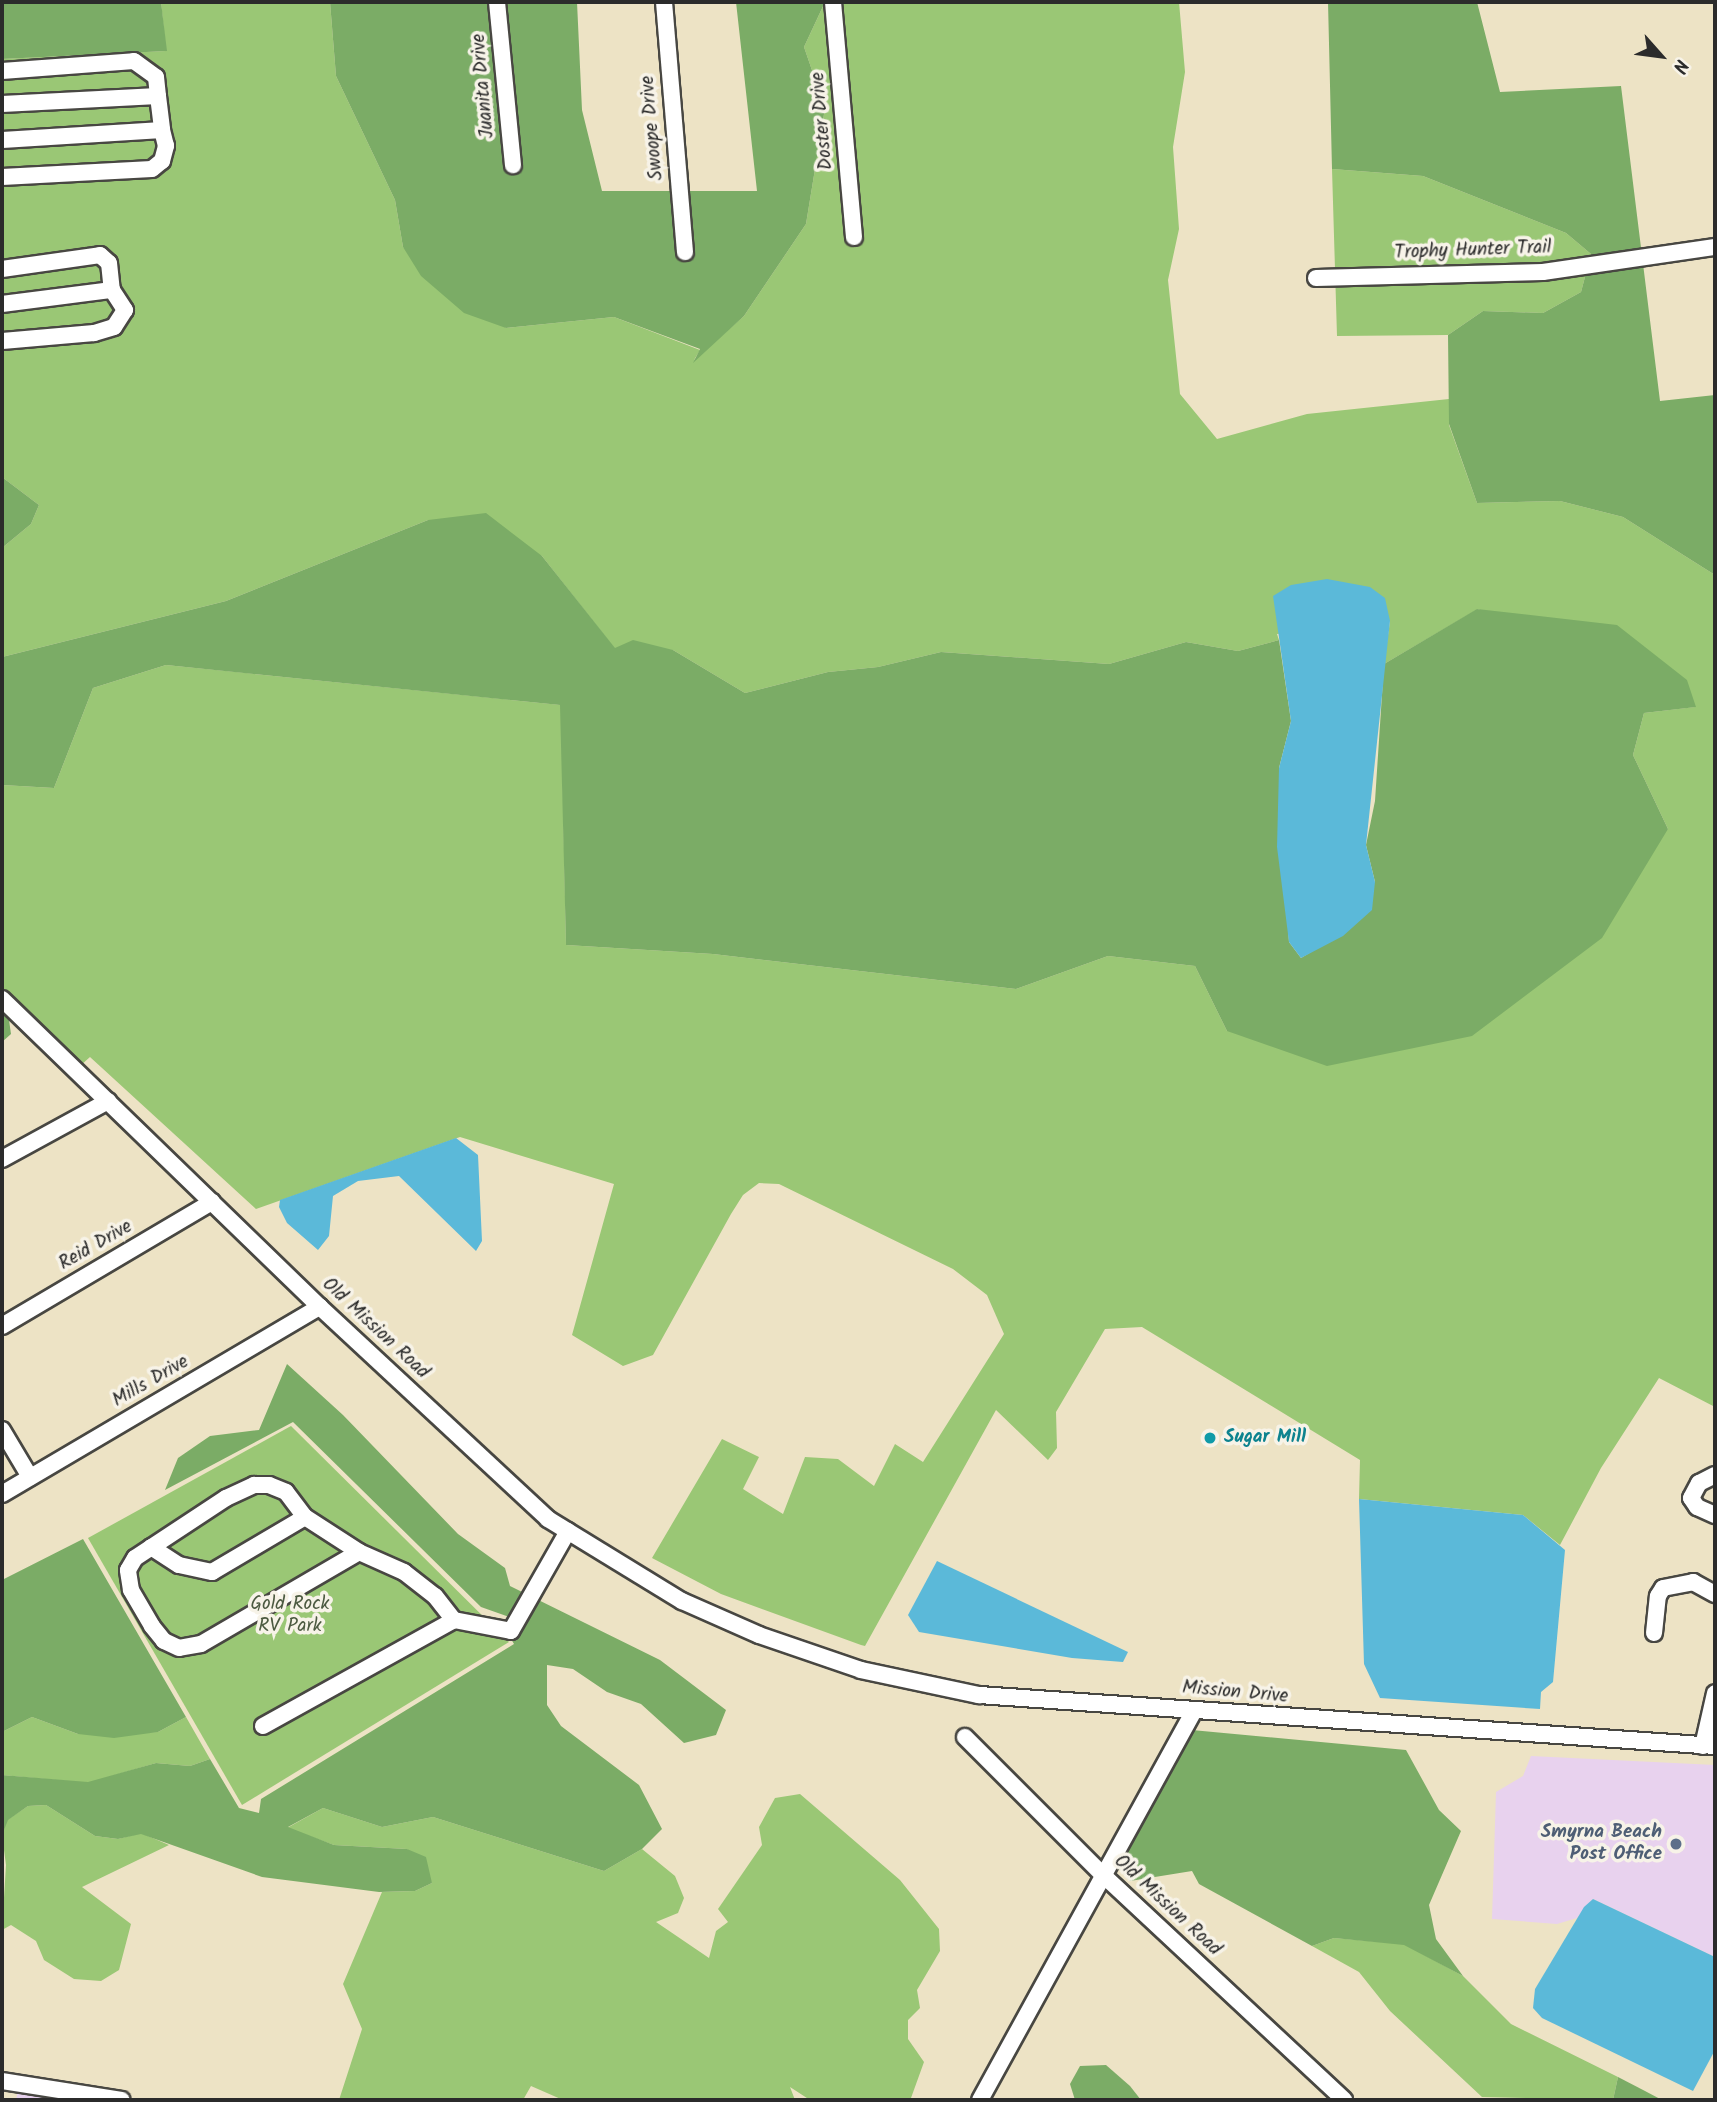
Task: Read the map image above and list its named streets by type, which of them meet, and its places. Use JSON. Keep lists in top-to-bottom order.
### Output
{
  "streets": {
    "street": [
      "Juanita Drive",
      "Doster Drive",
      "Swoope Drive",
      "Trophy Hunter Trail",
      "Reid Drive",
      "Old Mission Road",
      "Mills Drive",
      "Mission Drive"
    ]
  },
  "crossings": [
    ["Reid Drive", "Old Mission Road"],
    ["Old Mission Road", "Mills Drive"],
    ["Old Mission Road", "Mission Drive"]
  ],
  "parks": ["Gold Rock RV Park"],
  "places": ["Sugar Mill", "Smyrna Beach Post Office"],
  "north": "bottom right"
}
